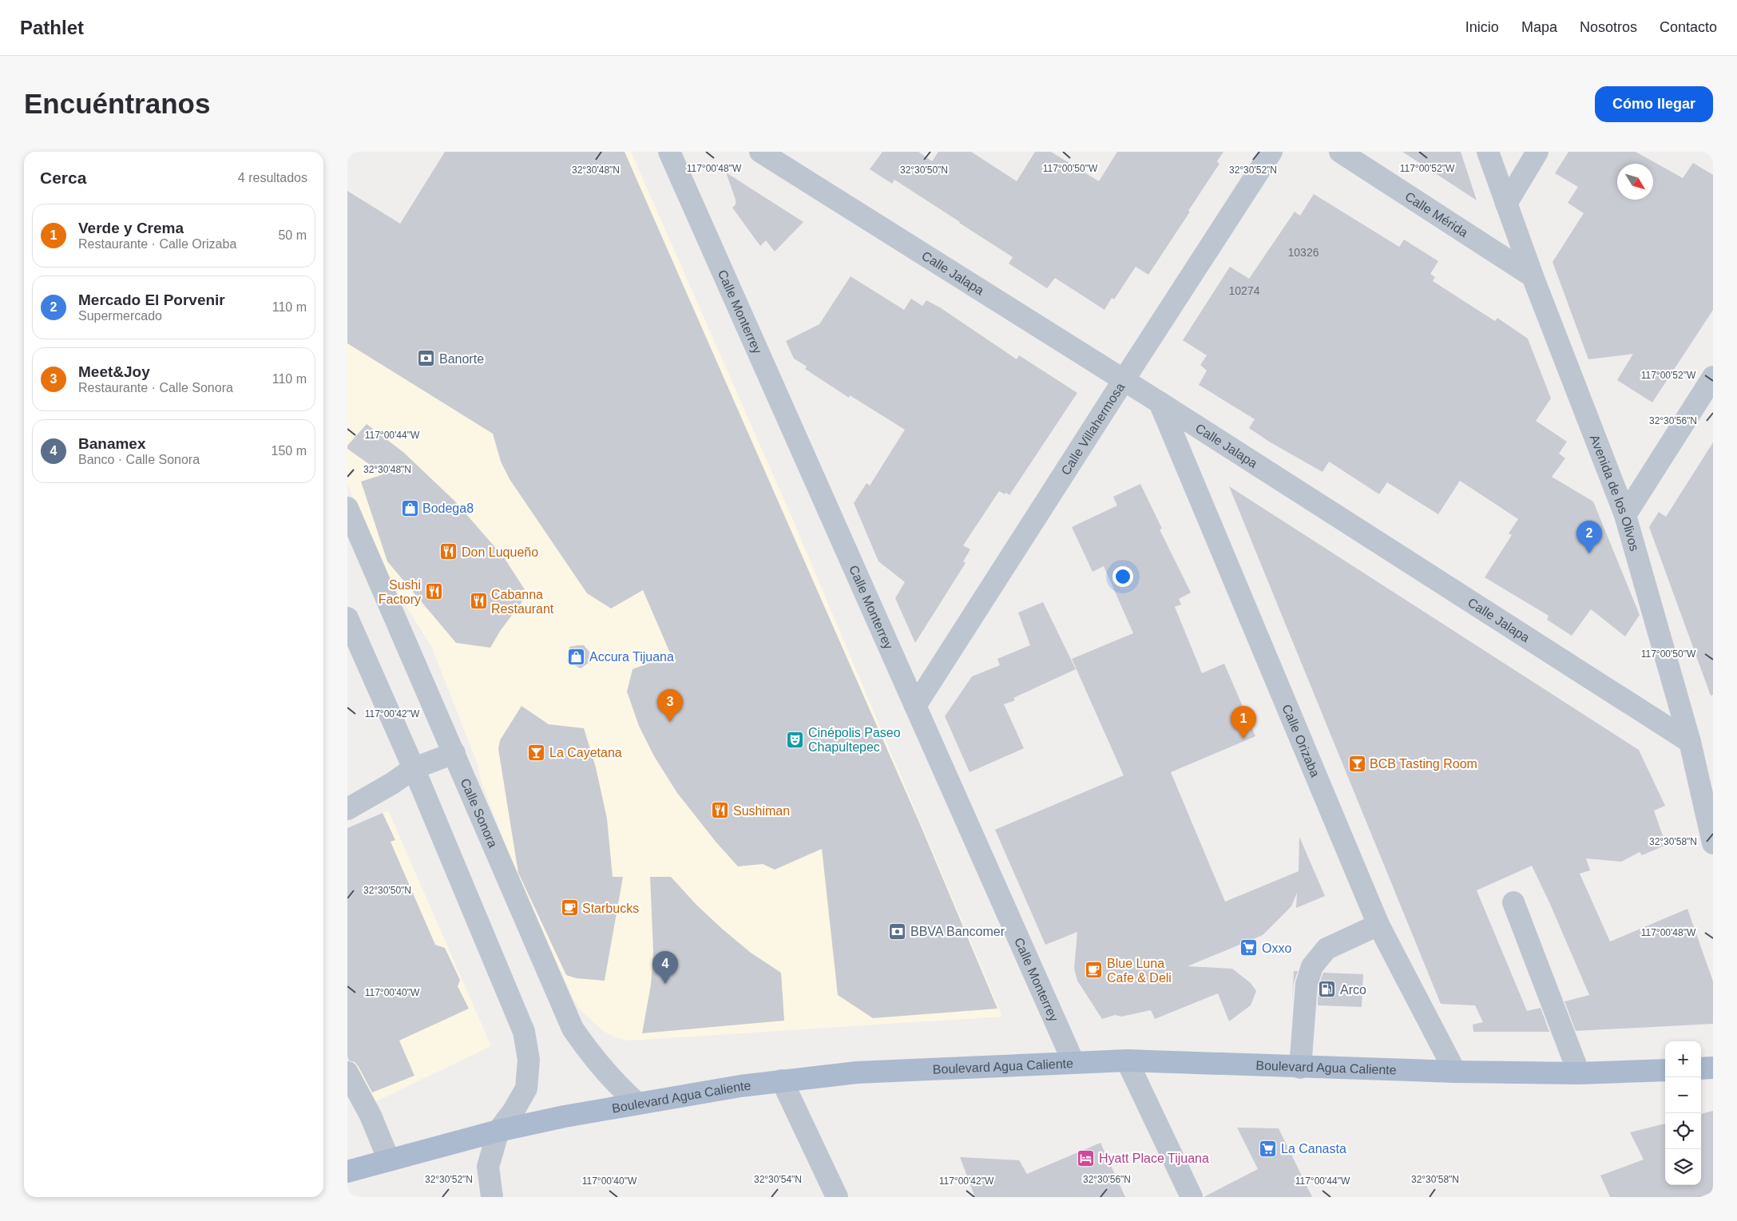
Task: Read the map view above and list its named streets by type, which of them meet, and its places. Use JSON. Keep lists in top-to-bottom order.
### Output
{
  "streets": {
    "main road": ["Boulevard Agua Caliente"],
    "street": [
      "Calle Mérida",
      "Calle Jalapa",
      "Calle Monterrey",
      "Calle Villahermosa",
      "Avenida de los Olivos",
      "Calle Orizaba",
      "Calle Sonora"
    ]
  },
  "crossings": [
    ["Calle Mérida", "Avenida de los Olivos"],
    ["Calle Jalapa", "Calle Villahermosa"],
    ["Calle Jalapa", "Avenida de los Olivos"],
    ["Calle Jalapa", "Calle Orizaba"],
    ["Calle Monterrey", "Calle Villahermosa"],
    ["Calle Monterrey", "Boulevard Agua Caliente"],
    ["Calle Orizaba", "Boulevard Agua Caliente"],
    ["Calle Sonora", "Boulevard Agua Caliente"]
  ],
  "places": {
    "bank": ["Banorte", "BBVA Bancomer"],
    "shop": ["Bodega8", "Accura Tijuana"],
    "restaurant": [
      "Don Luqueño",
      "Sushi Factory",
      "Cabanna Restaurant",
      "Sushiman"
    ],
    "theatre": ["Cinépolis Paseo Chapultepec"],
    "bar": ["La Cayetana", "BCB Tasting Room"],
    "cafe": ["Starbucks", "Blue Luna Cafe & Deli"],
    "supermarket": ["Oxxo", "La Canasta"],
    "fuel station": ["Arco"],
    "hotel": ["Hyatt Place Tijuana"]
  },
  "house_numbers": ["10326", "10274"],
  "north": "bottom right",
  "page": {
    "header": "Pathlet",
    "nav": [
      "Inicio",
      "Mapa",
      "Nosotros",
      "Contacto"
    ],
    "buttons": "Cómo llegar",
    "title": "Encuéntranos",
    "heading": ["Cerca", "4 resultados"],
    "list": [
      {
        "mark": "1",
        "name": "Verde y Crema",
        "note": "Restaurante · Calle Orizaba",
        "value": "50 m"
      },
      {
        "mark": "2",
        "name": "Mercado El Porvenir",
        "note": "Supermercado",
        "value": "110 m"
      },
      {
        "mark": "3",
        "name": "Meet&Joy",
        "note": "Restaurante · Calle Sonora",
        "value": "110 m"
      },
      {
        "mark": "4",
        "name": "Banamex",
        "note": "Banco · Calle Sonora",
        "value": "150 m"
      }
    ],
    "pins": [
      "2",
      "3",
      "1",
      "4"
    ],
    "map_buttons": ["+", "−"]
  },
  "coordinates": [
    "117°00'48\"W",
    "117°00'50\"W",
    "117°00'52\"W",
    "32°30'48\"N",
    "32°30'50\"N",
    "32°30'52\"N",
    "32°30'56\"N",
    "117°00'44\"W",
    "117°00'42\"W",
    "32°30'58\"N",
    "117°00'40\"W",
    "32°30'54\"N"
  ]
}
